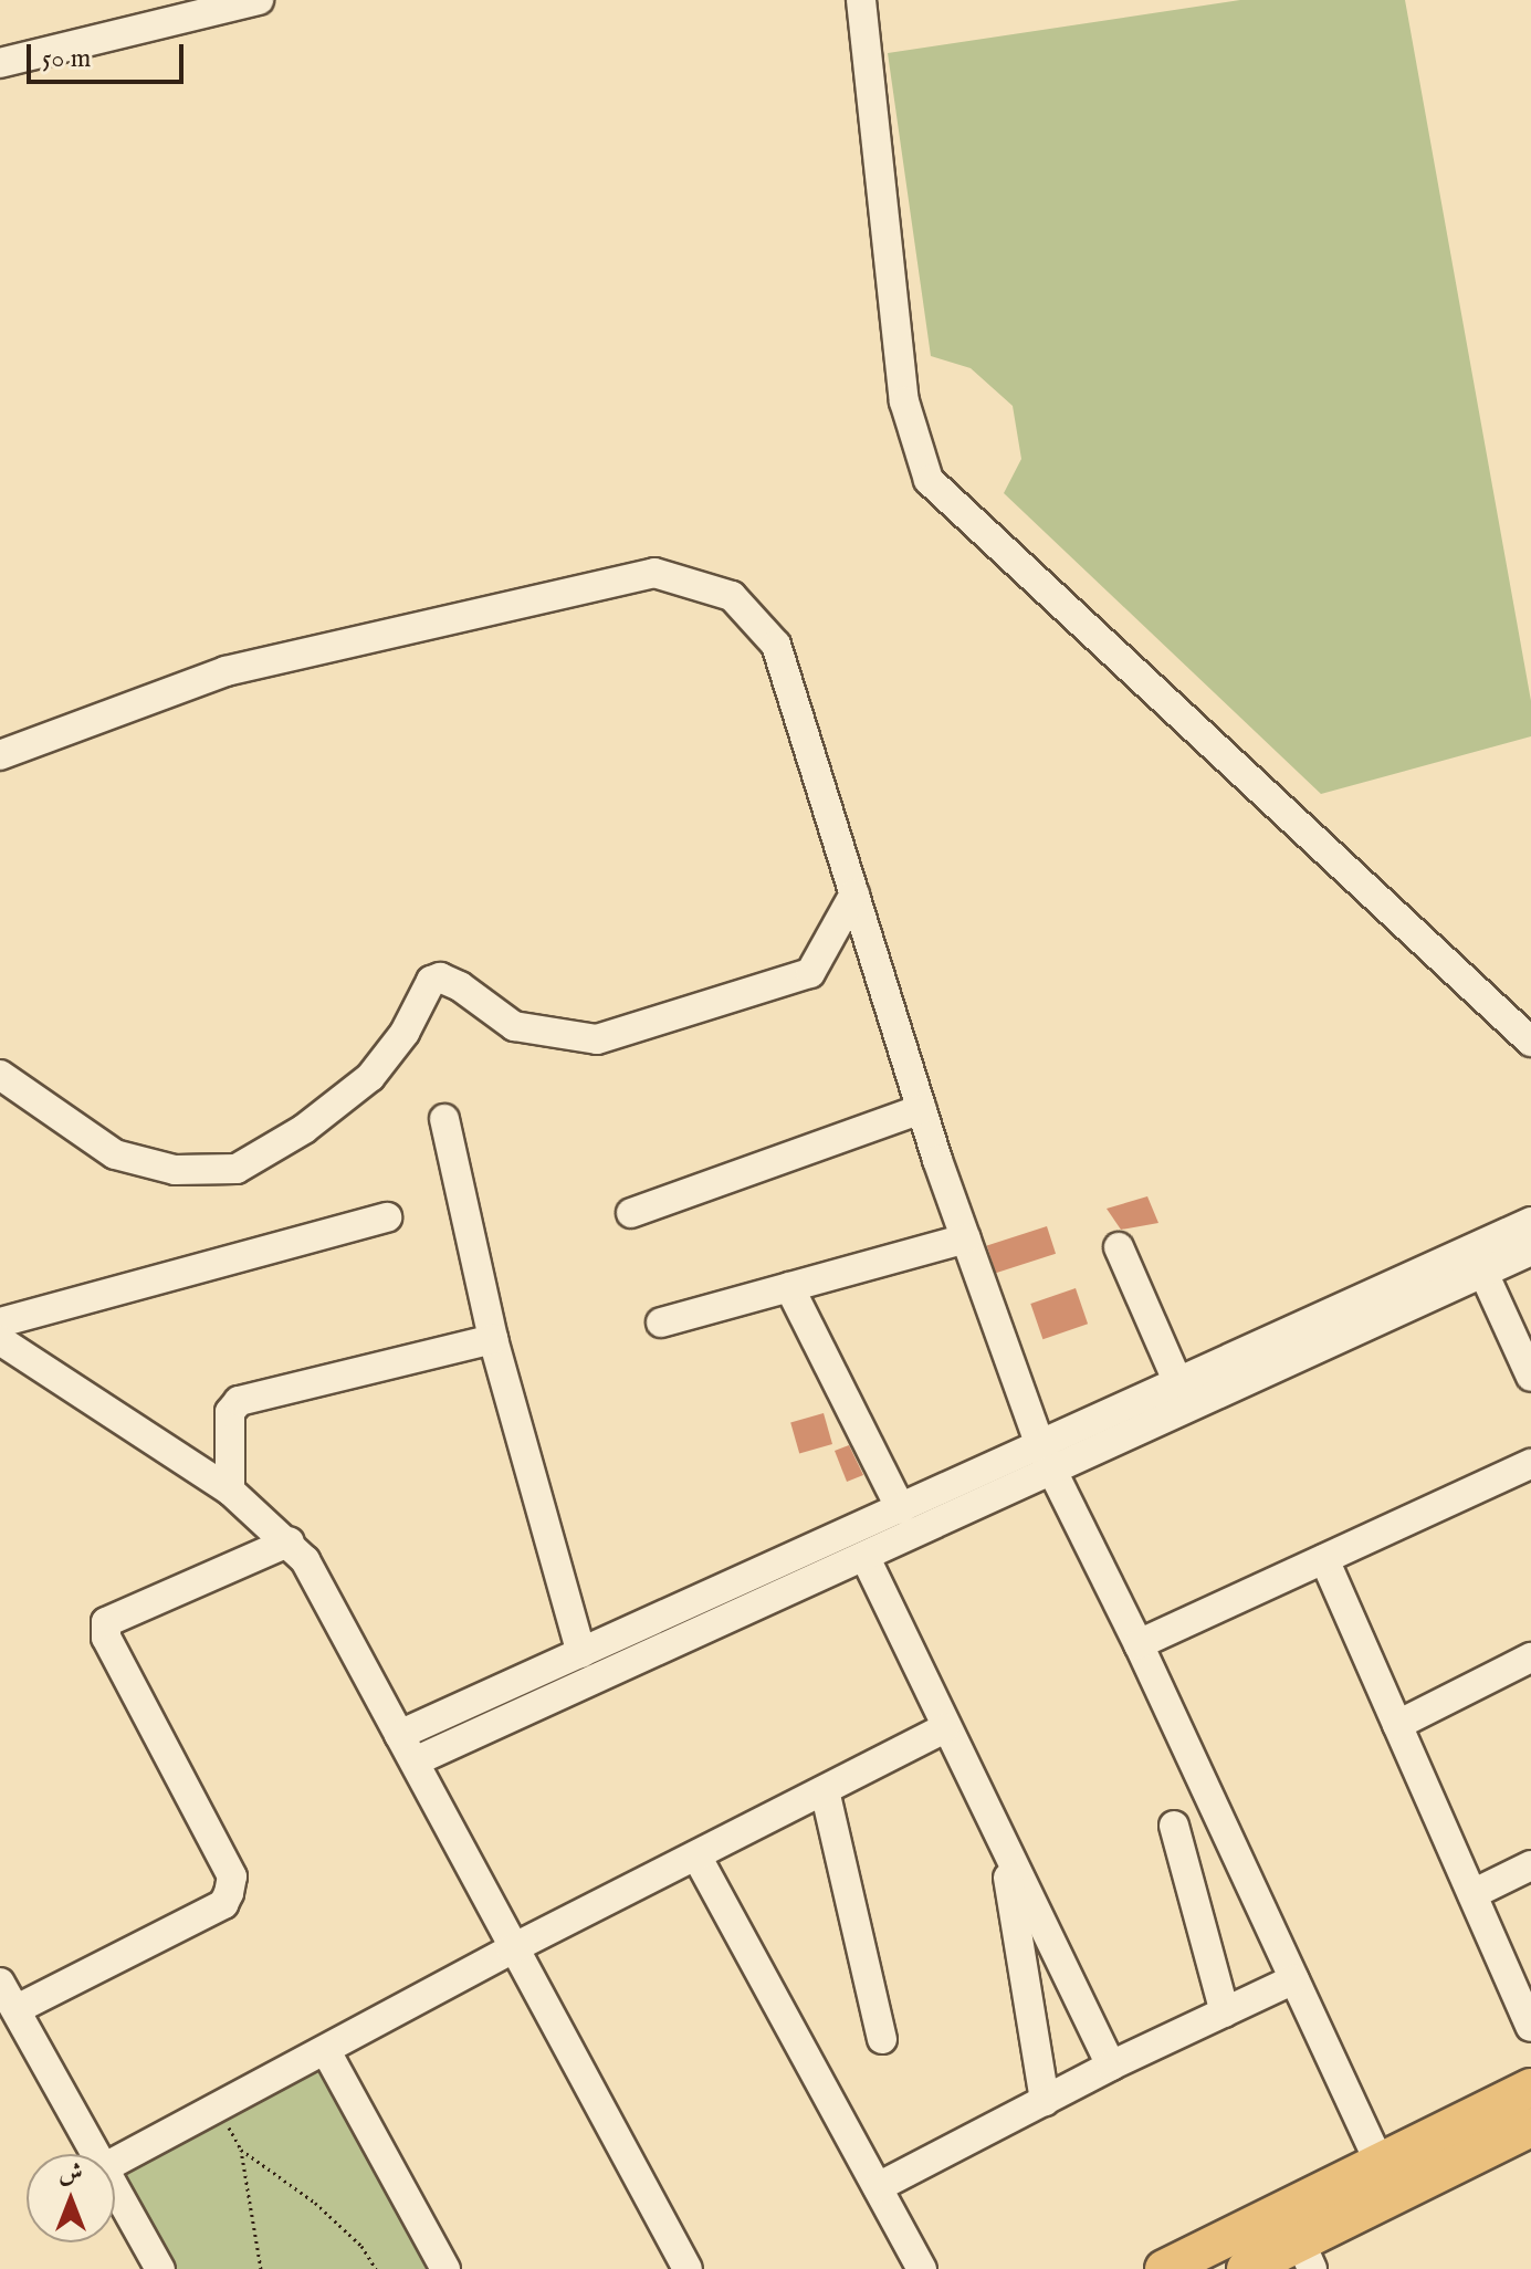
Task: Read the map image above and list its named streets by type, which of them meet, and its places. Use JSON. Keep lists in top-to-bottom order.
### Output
{
  "scale_bar": "50 m",
  "north": "top"
}
